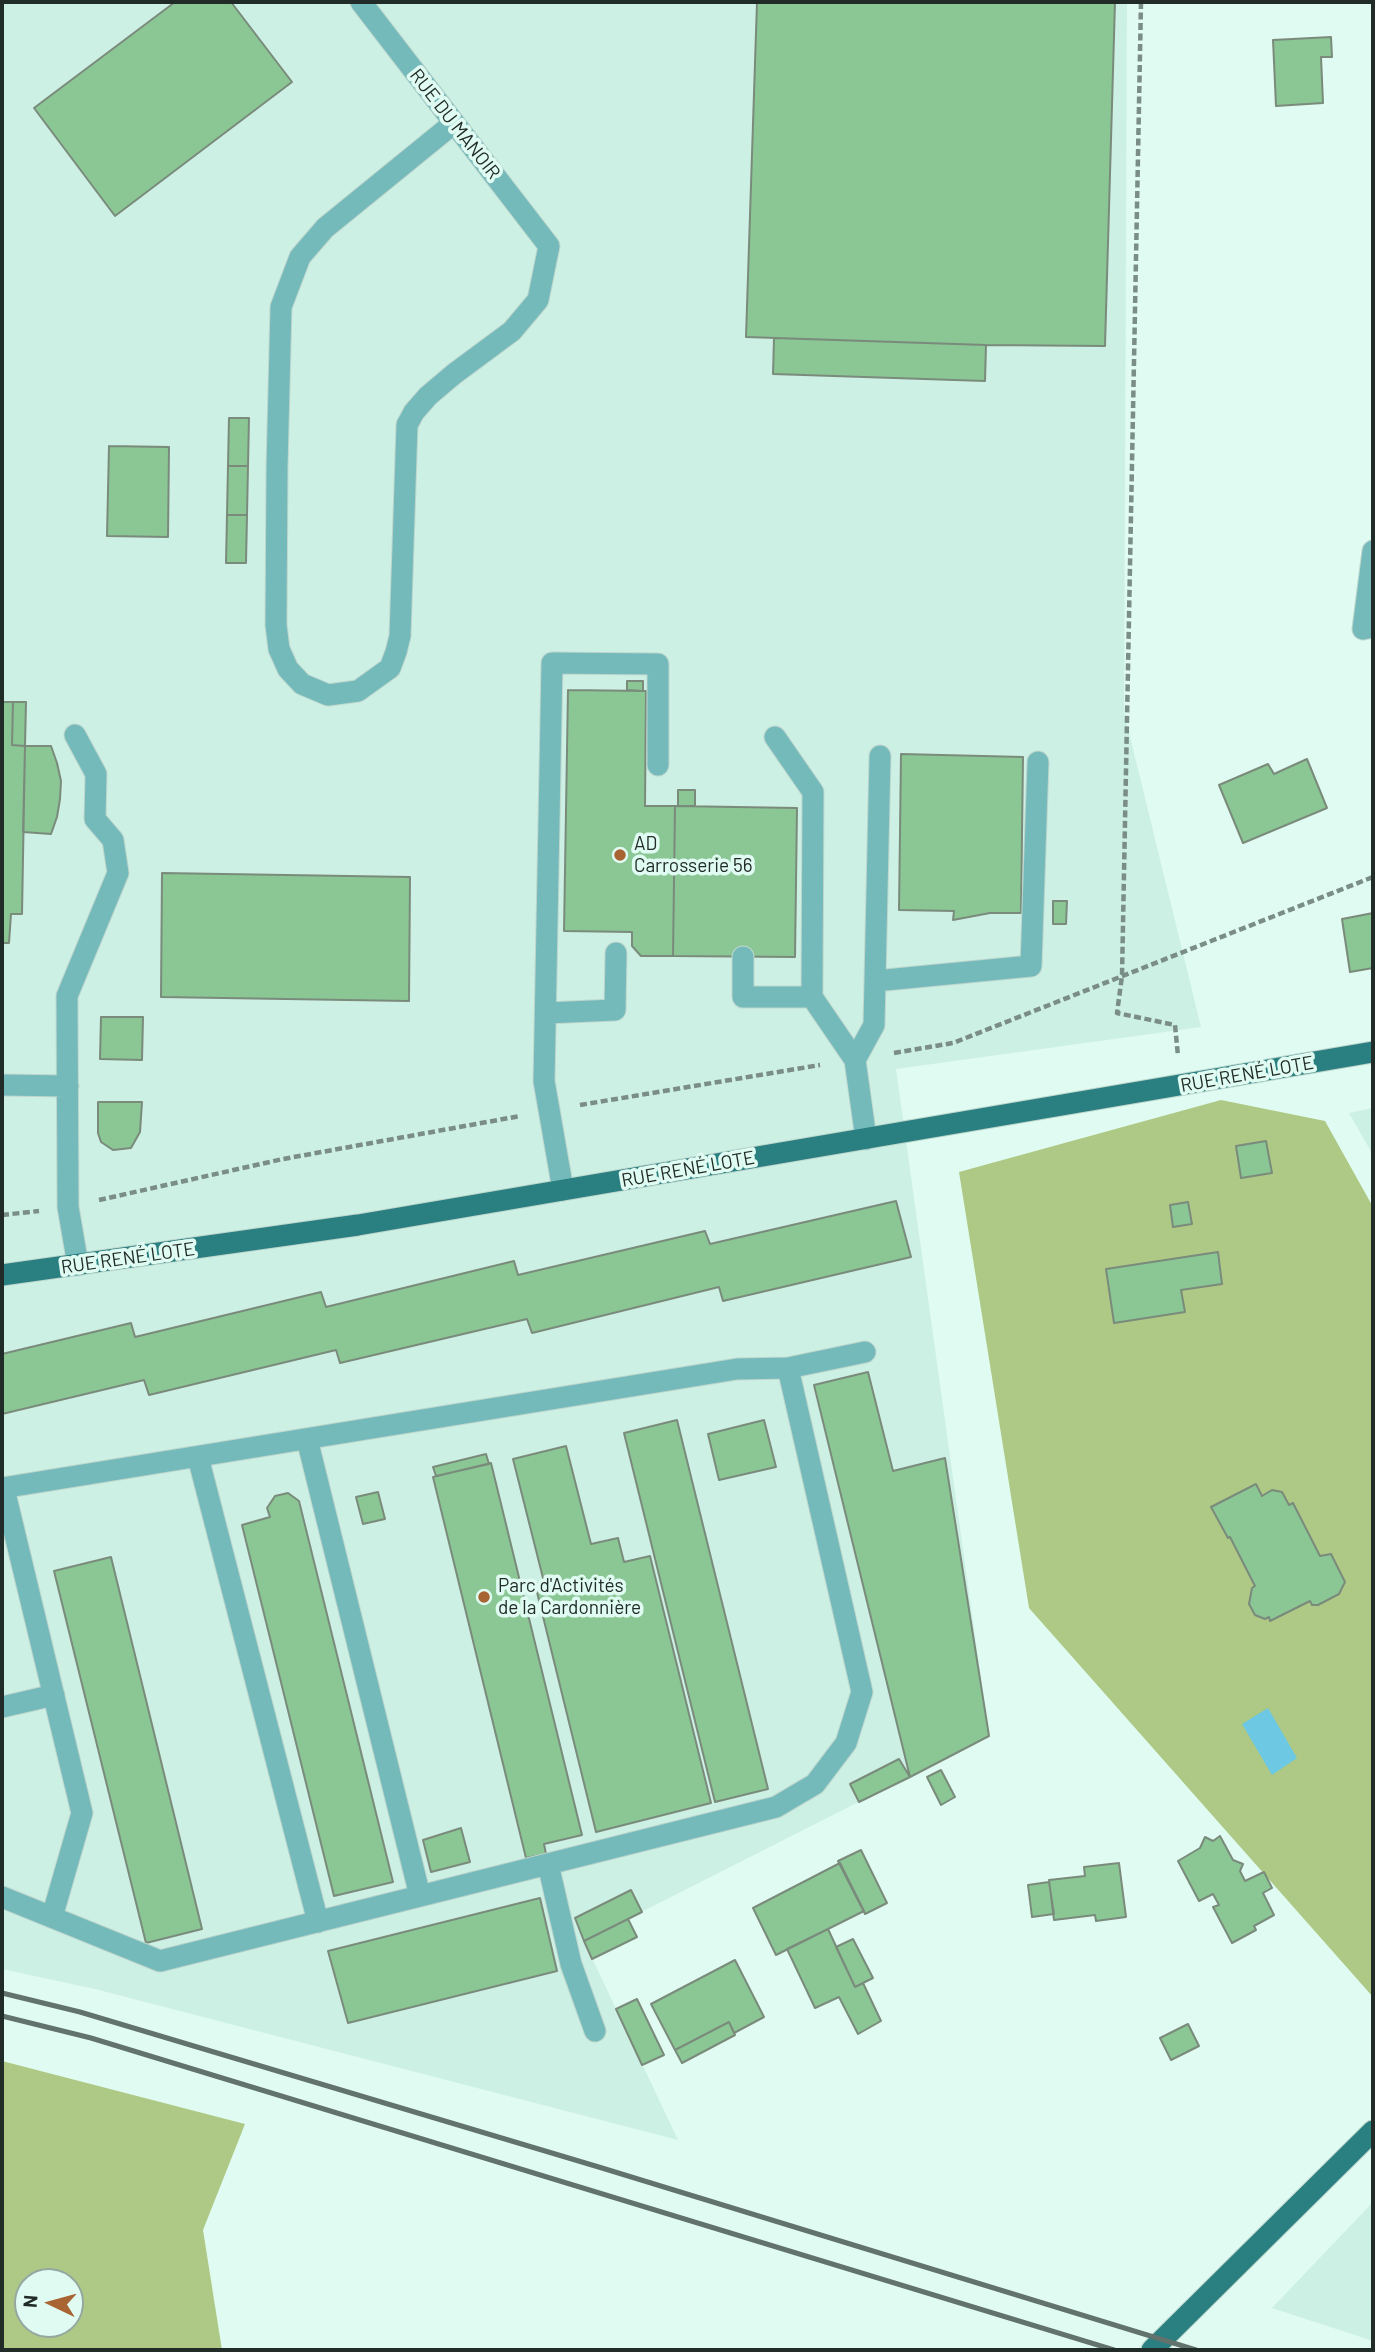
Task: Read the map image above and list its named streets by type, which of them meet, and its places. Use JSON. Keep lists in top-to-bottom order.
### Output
{
  "streets": {
    "main road": ["RUE RENÉ LOTE"],
    "street": ["RUE DU MANOIR"]
  },
  "places": ["AD Carrosserie 56", "Parc d'Activités de la Cardonnière"],
  "north": "left"
}
